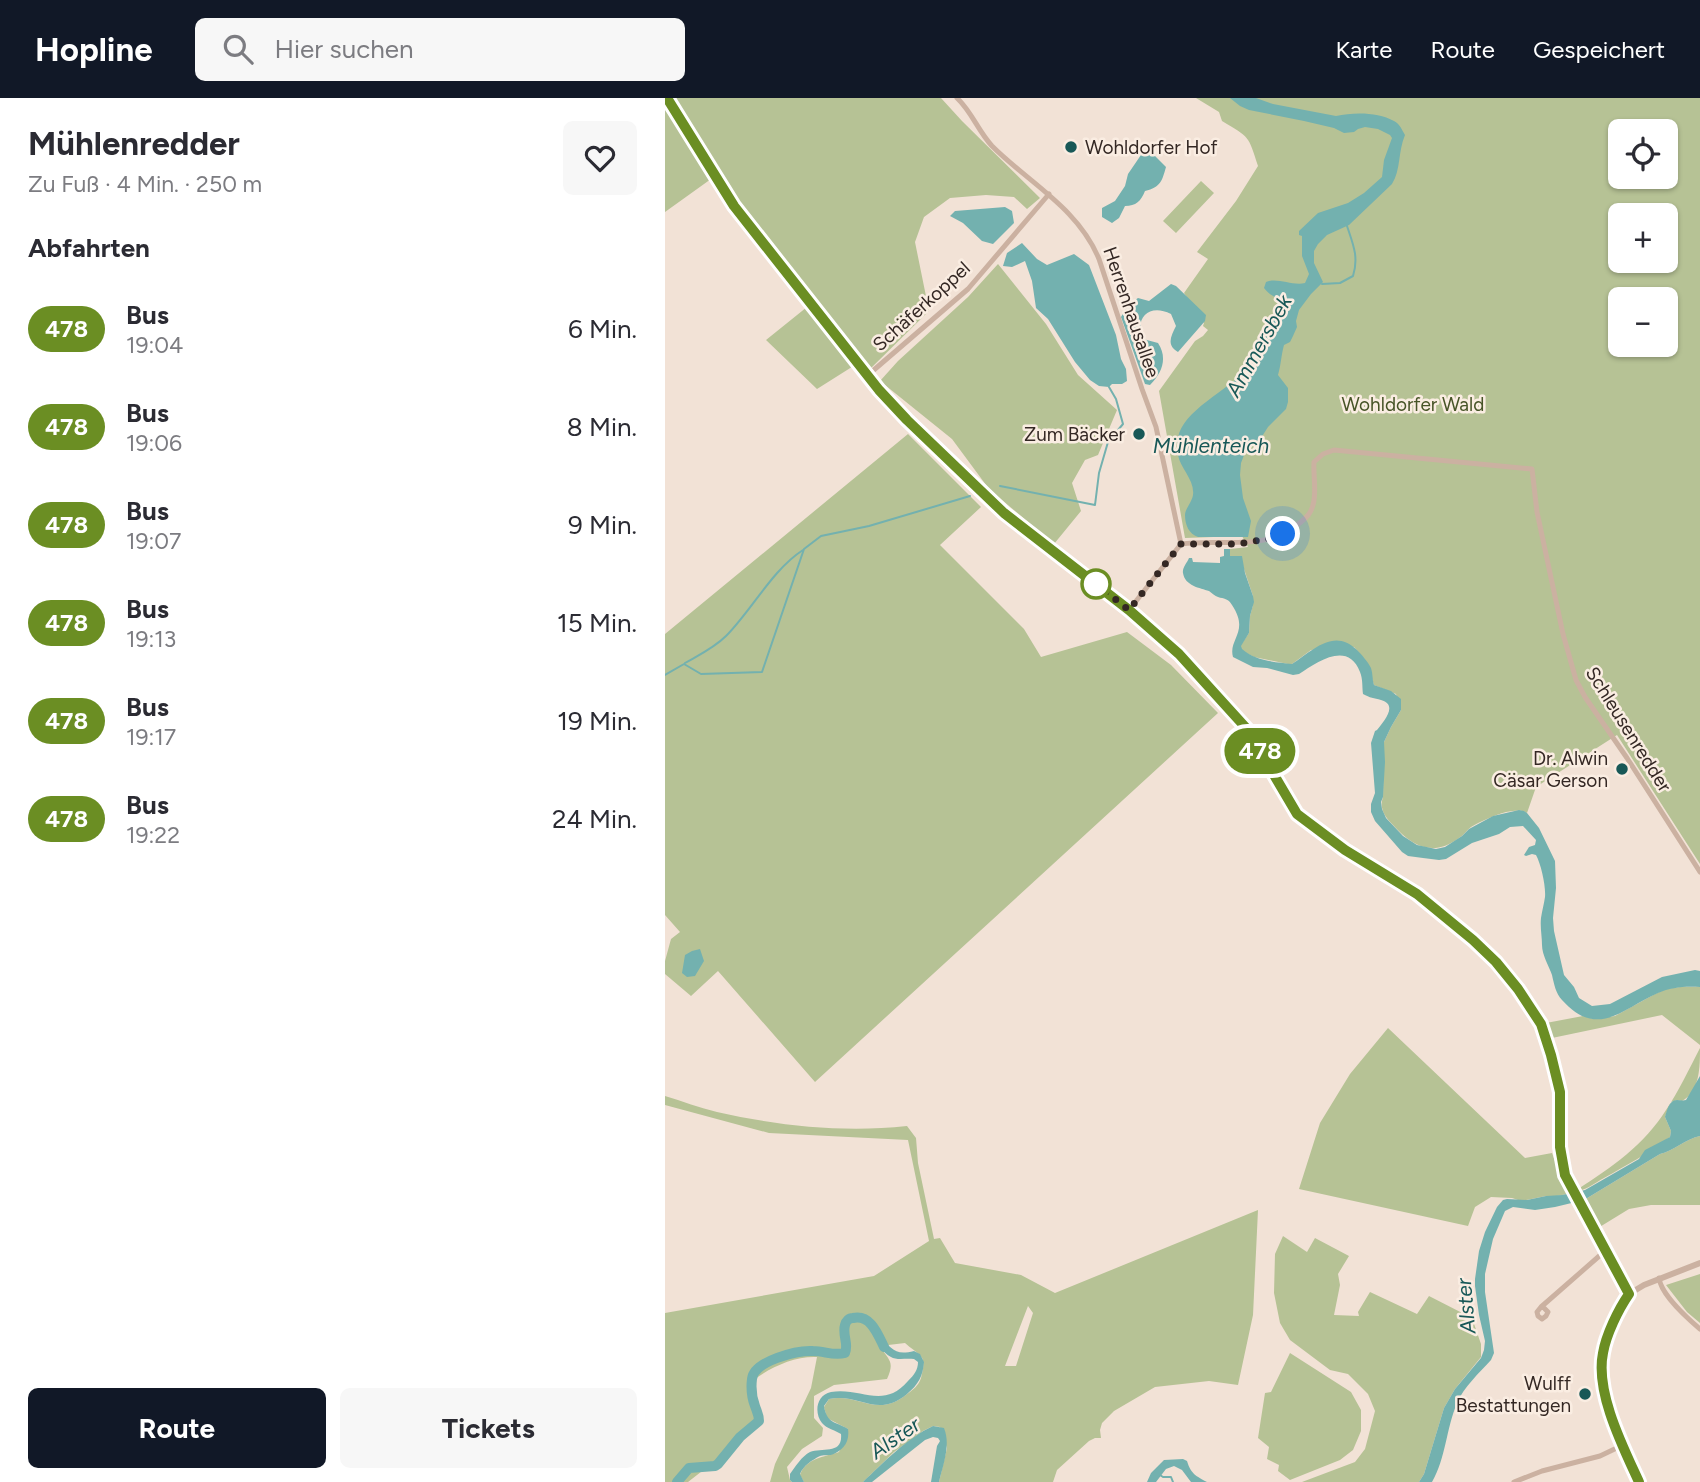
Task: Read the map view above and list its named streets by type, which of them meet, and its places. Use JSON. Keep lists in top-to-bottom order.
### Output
{
  "streets": {
    "street": ["Schäferkoppel", "Herrenhausallee", "Schleusenredder"]
  },
  "crossings": [
    ["Schäferkoppel", "Herrenhausallee"],
    ["Herrenhausallee", "Schleusenredder"]
  ],
  "water": ["Ammersbek", "Mühlenteich", "Alster"],
  "parks": ["Wohldorfer Wald"],
  "places": [
    "Wohldorfer Hof",
    "Zum Bäcker",
    "Dr. Alwin Cäsar Gerson",
    "Wulff Bestattungen"
  ],
  "lines": ["bus line 478"],
  "page": {
    "header": "Hopline",
    "search": "Hier suchen",
    "nav": ["Karte", "Route", "Gespeichert"],
    "heading": [
      ["Mühlenredder", "Zu Fuß · 4 Min. · 250 m"],
      "Abfahrten"
    ],
    "on_map": "478",
    "map_buttons": ["+", "−"],
    "list": [
      {
        "mark": "478",
        "name": "Bus",
        "note": "19:04",
        "value": "6 Min."
      },
      {
        "mark": "478",
        "name": "Bus",
        "note": "19:06",
        "value": "8 Min."
      },
      {
        "mark": "478",
        "name": "Bus",
        "note": "19:07",
        "value": "9 Min."
      },
      {
        "mark": "478",
        "name": "Bus",
        "note": "19:13",
        "value": "15 Min."
      },
      {
        "mark": "478",
        "name": "Bus",
        "note": "19:17",
        "value": "19 Min."
      },
      {
        "mark": "478",
        "name": "Bus",
        "note": "19:22",
        "value": "24 Min."
      }
    ],
    "buttons": ["Route", "Tickets"]
  }
}
